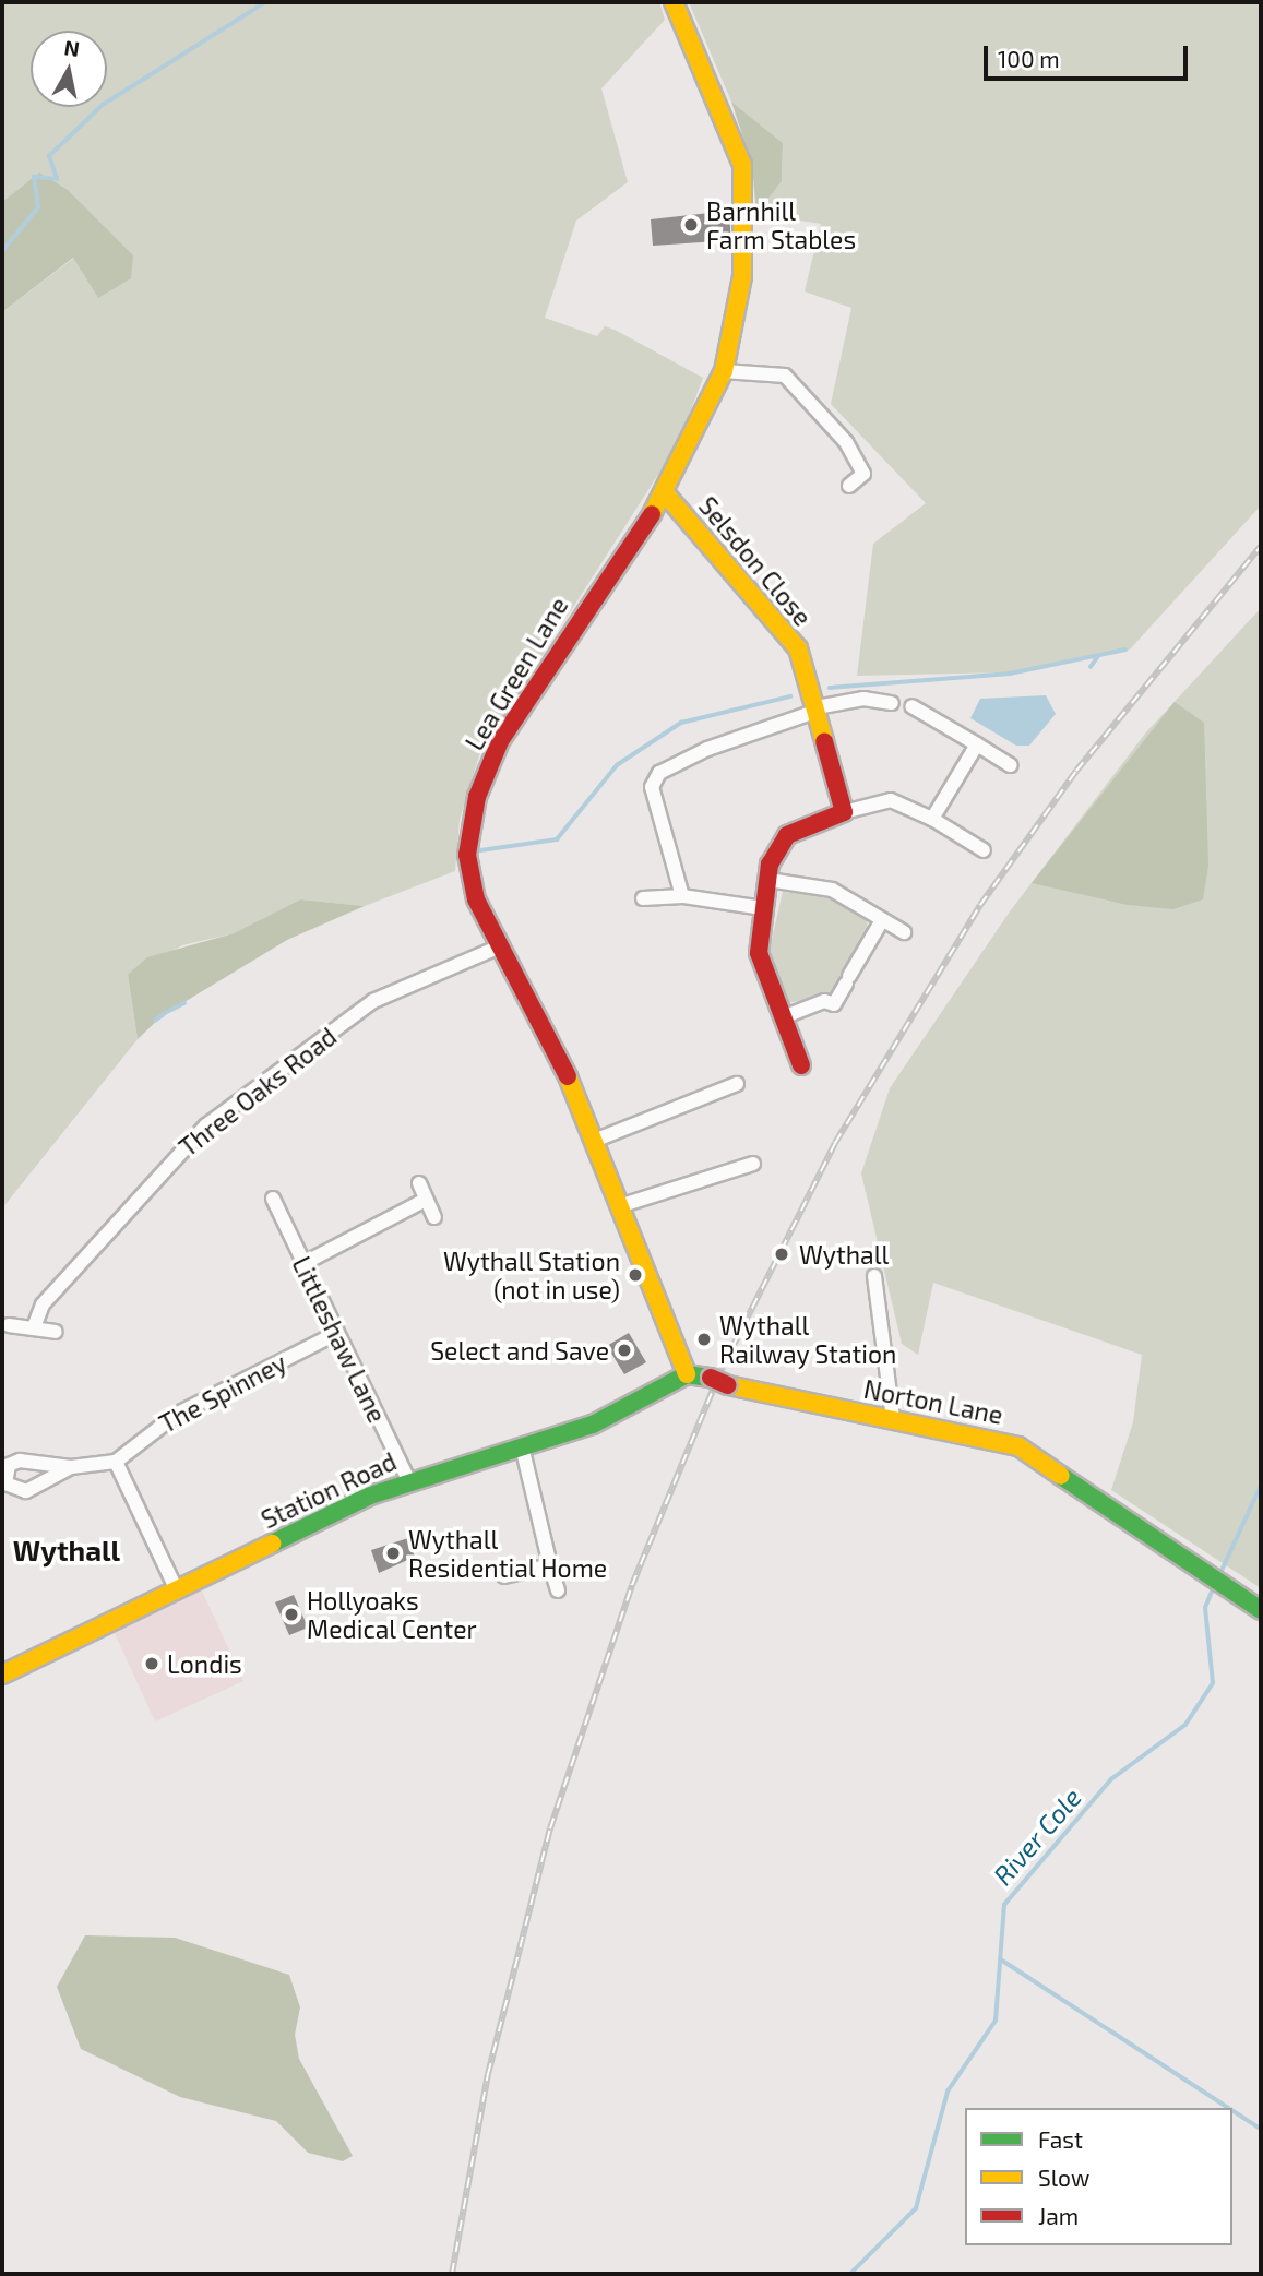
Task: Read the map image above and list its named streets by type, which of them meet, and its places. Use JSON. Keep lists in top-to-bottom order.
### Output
{
  "streets": {
    "street": [
      "Selsdon Close",
      "Lea Green Lane",
      "Three Oaks Road",
      "Littleshaw Lane",
      "The Spinney",
      "Norton Lane",
      "Station Road"
    ]
  },
  "crossings": [
    ["Selsdon Close", "Lea Green Lane"],
    ["Lea Green Lane", "Three Oaks Road"],
    ["Lea Green Lane", "Norton Lane"],
    ["Lea Green Lane", "Station Road"],
    ["Littleshaw Lane", "The Spinney"],
    ["Littleshaw Lane", "Station Road"],
    ["Norton Lane", "Station Road"]
  ],
  "districts": ["Wythall"],
  "water": ["River Cole"],
  "places": [
    "Barnhill Farm Stables",
    "Wythall",
    "Wythall Station (not in use)",
    "Wythall Railway Station",
    "Select and Save",
    "Wythall Residential Home",
    "Hollyoaks Medical Center",
    "Londis"
  ],
  "legend": ["Fast", "Slow", "Jam"],
  "scale_bar": "100 m",
  "north": "top"
}
